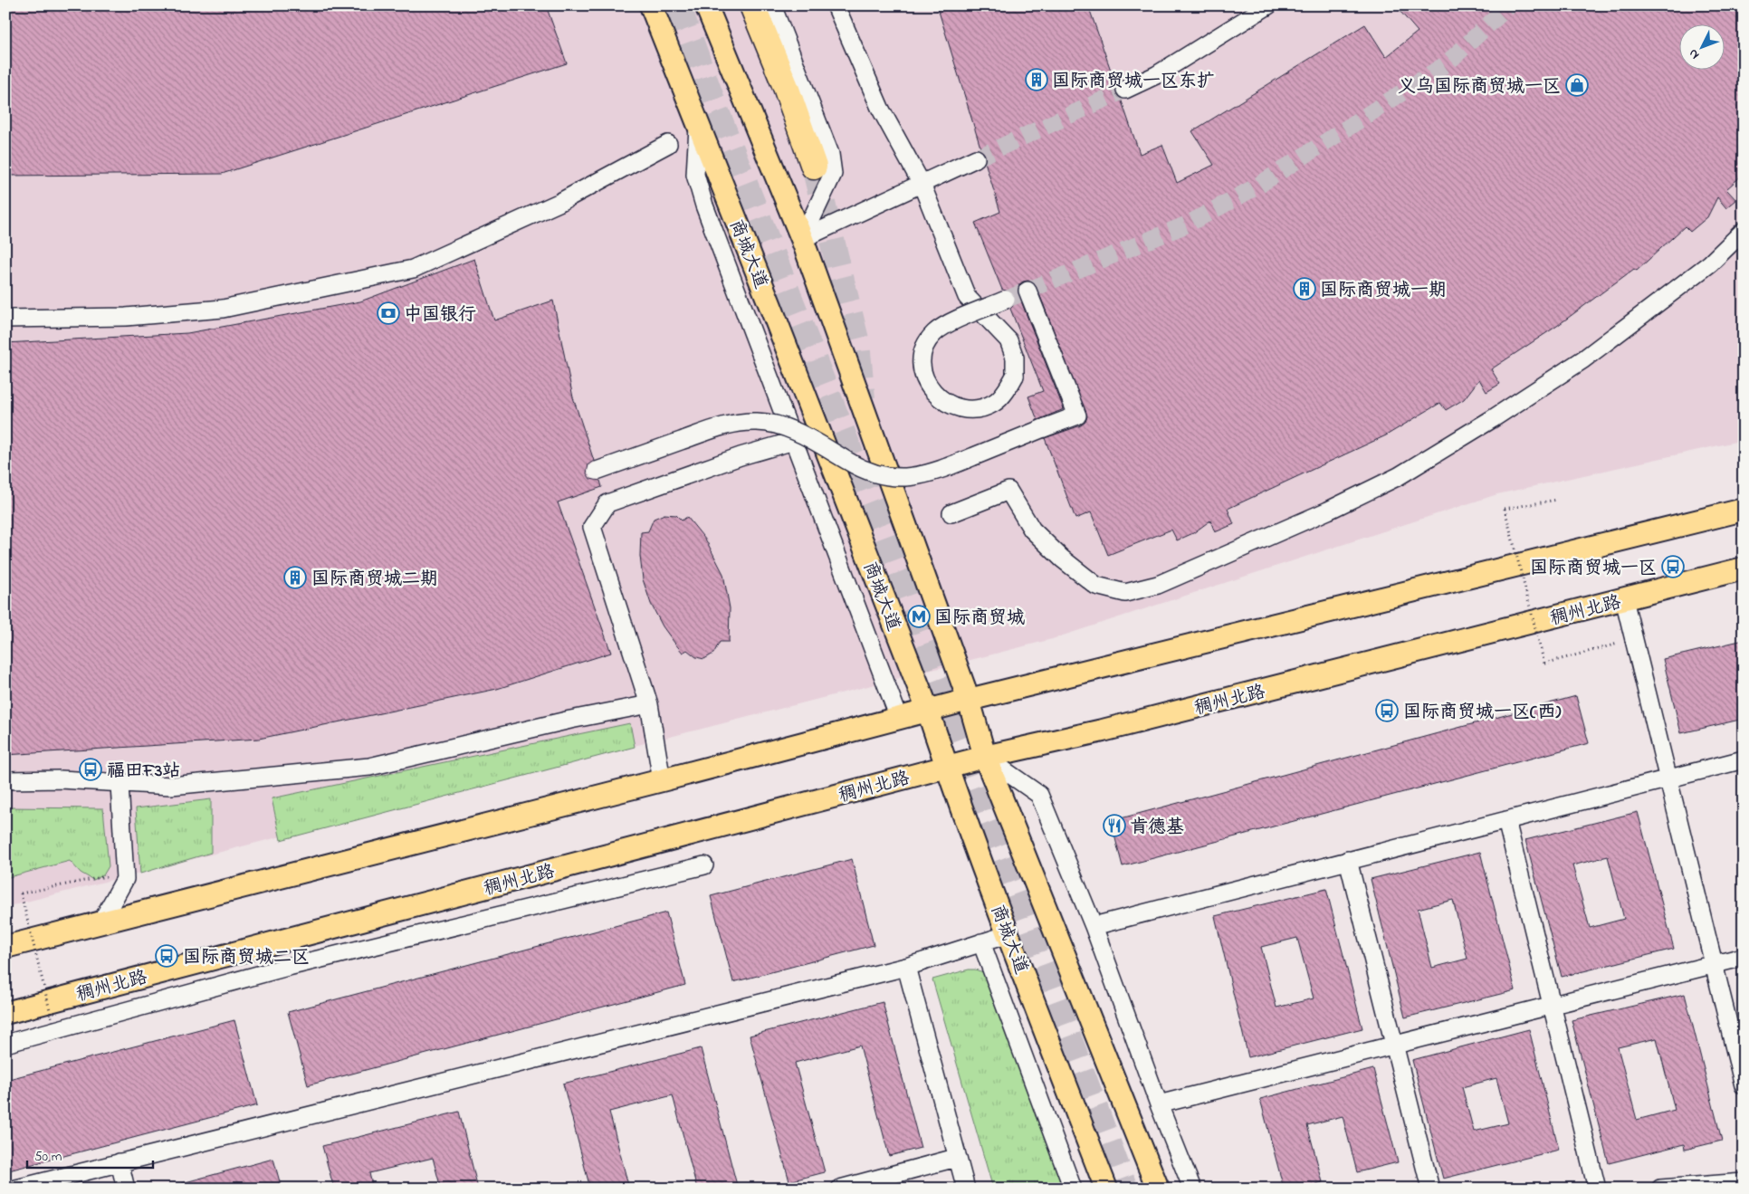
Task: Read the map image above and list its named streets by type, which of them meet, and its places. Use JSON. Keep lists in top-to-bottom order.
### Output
{
  "streets": {
    "main road": ["商城大道", "稠州北路"]
  },
  "crossings": [
    ["商城大道", "稠州北路"]
  ],
  "places": {
    "building": ["国际商贸城一区东扩", "国际商贸城一期", "国际商贸城二期"],
    "shop": ["义乌国际商贸城一区"],
    "bank": ["中国银行"],
    "bus stop": [
      "国际商贸城一区",
      "国际商贸城一区(西)",
      "福田F3站",
      "国际商贸城二区"
    ],
    "metro station": ["国际商贸城"],
    "restaurant": ["肯德基"]
  },
  "scale_bar": "50 m",
  "north": "bottom left"
}
